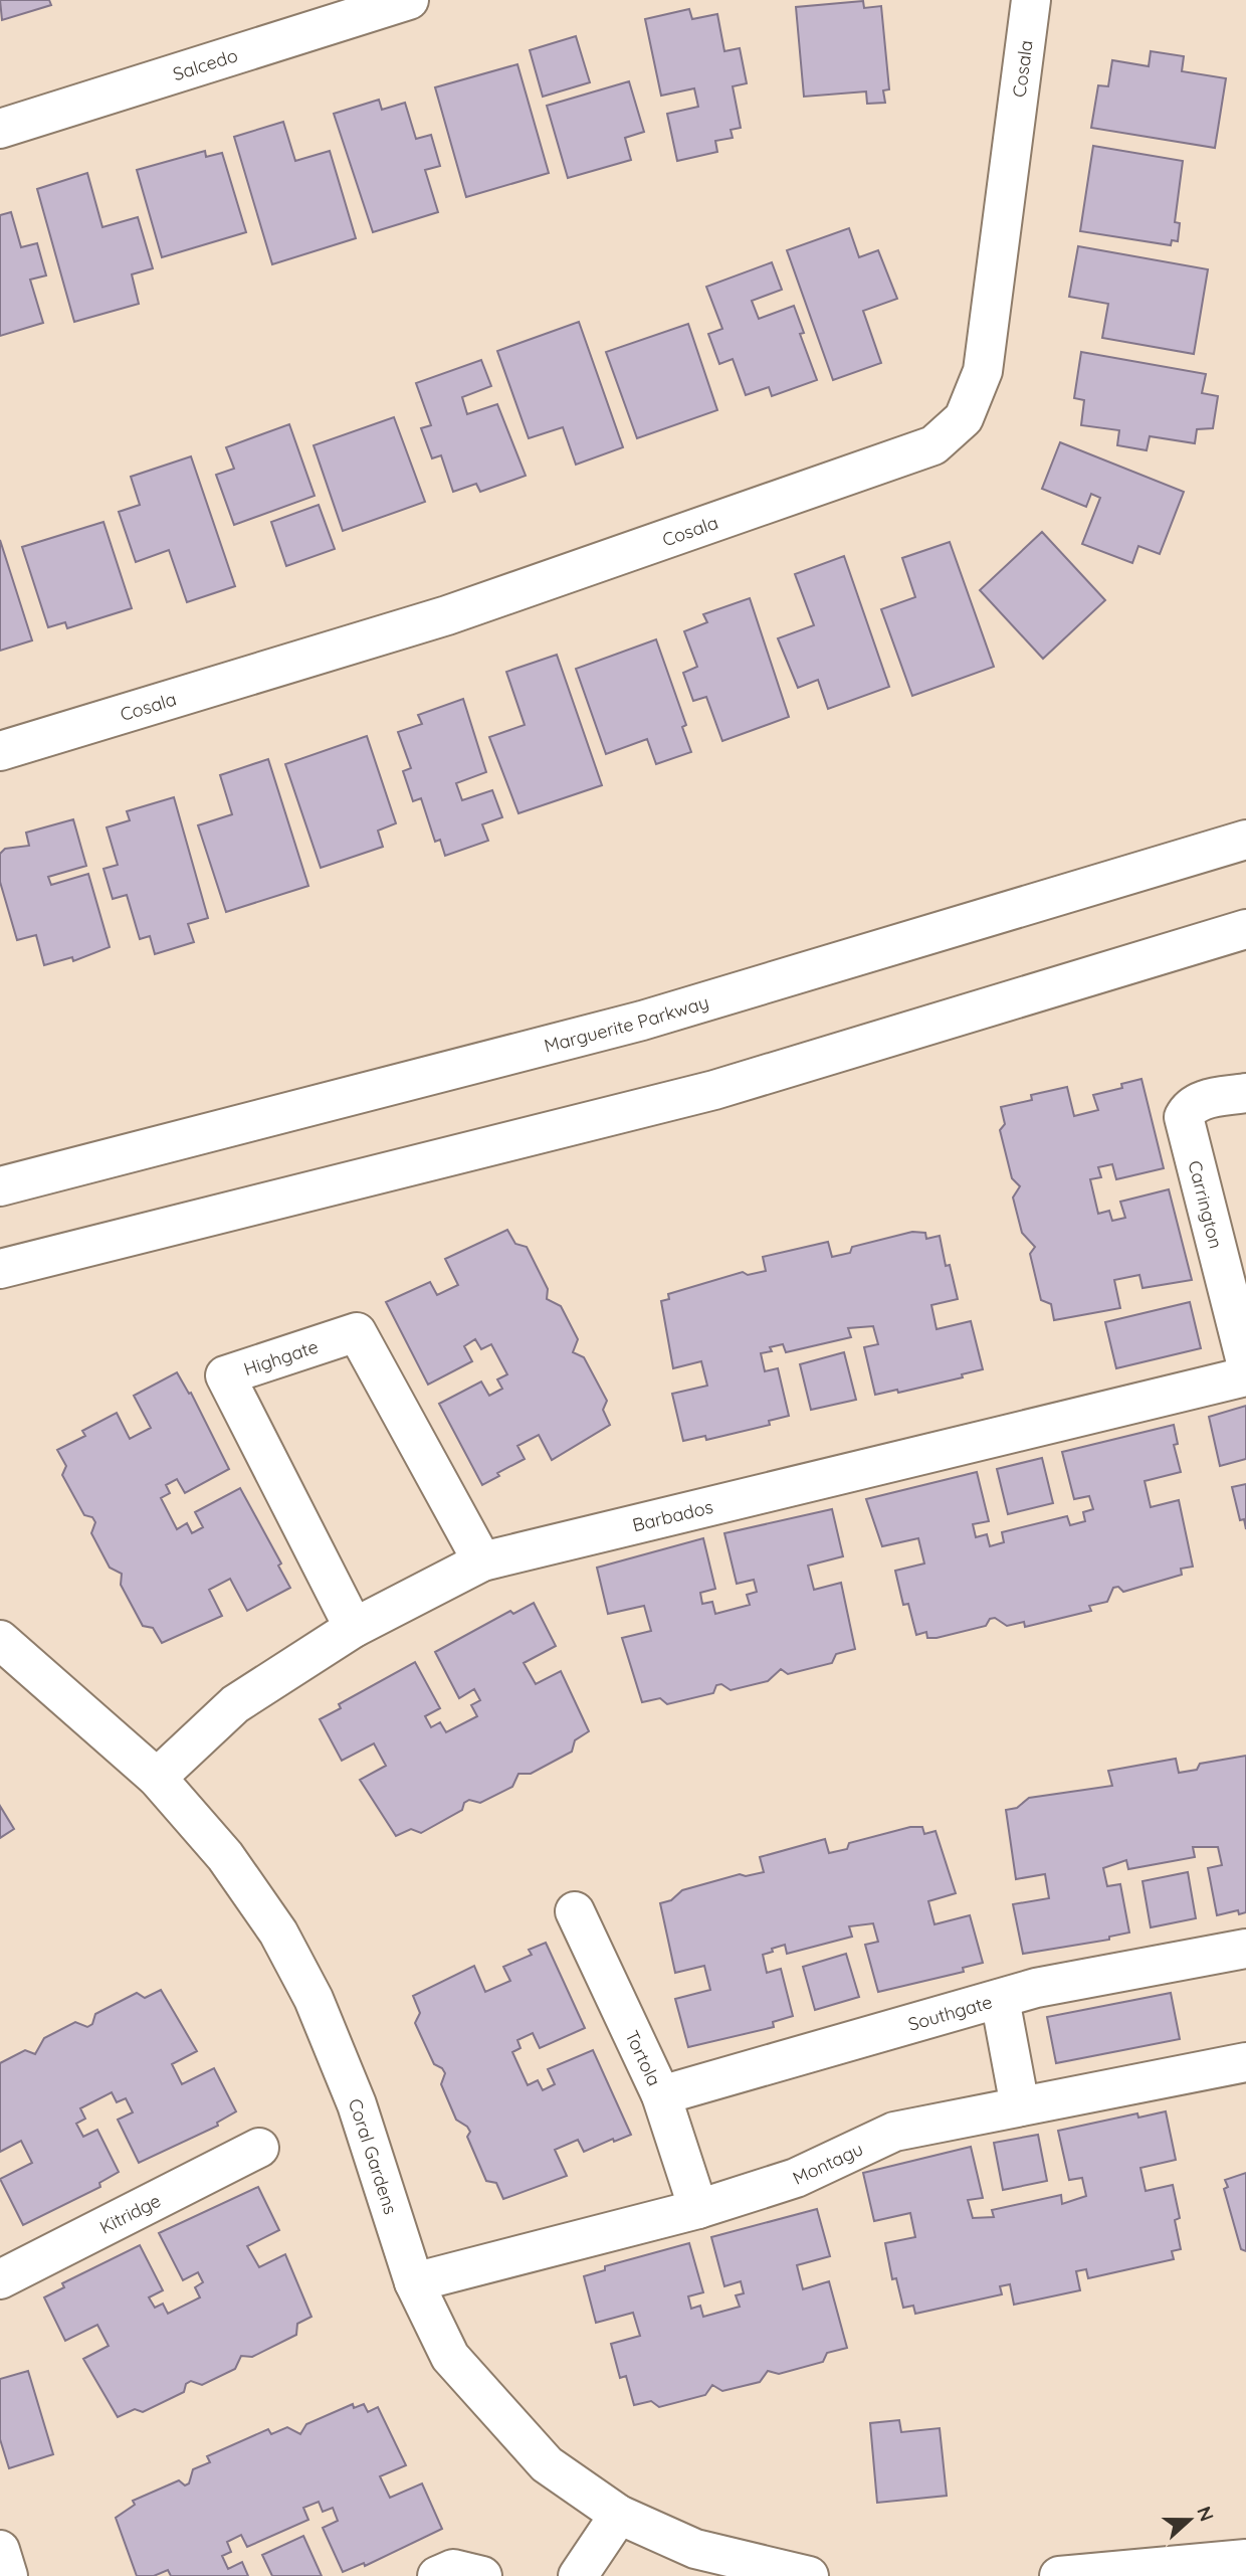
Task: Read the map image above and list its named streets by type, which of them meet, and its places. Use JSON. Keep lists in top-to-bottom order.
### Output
{
  "streets": {
    "street": [
      "Salcedo",
      "Cosala",
      "Marguerite Parkway",
      "Carrington",
      "Highgate",
      "Barbados",
      "Southgate",
      "Tortola",
      "Coral Gardens",
      "Montagu",
      "Kitridge"
    ]
  },
  "crossings": [
    ["Highgate", "Barbados"],
    ["Barbados", "Coral Gardens"],
    ["Southgate", "Tortola"],
    ["Tortola", "Montagu"],
    ["Coral Gardens", "Montagu"]
  ],
  "north": "right"
}
